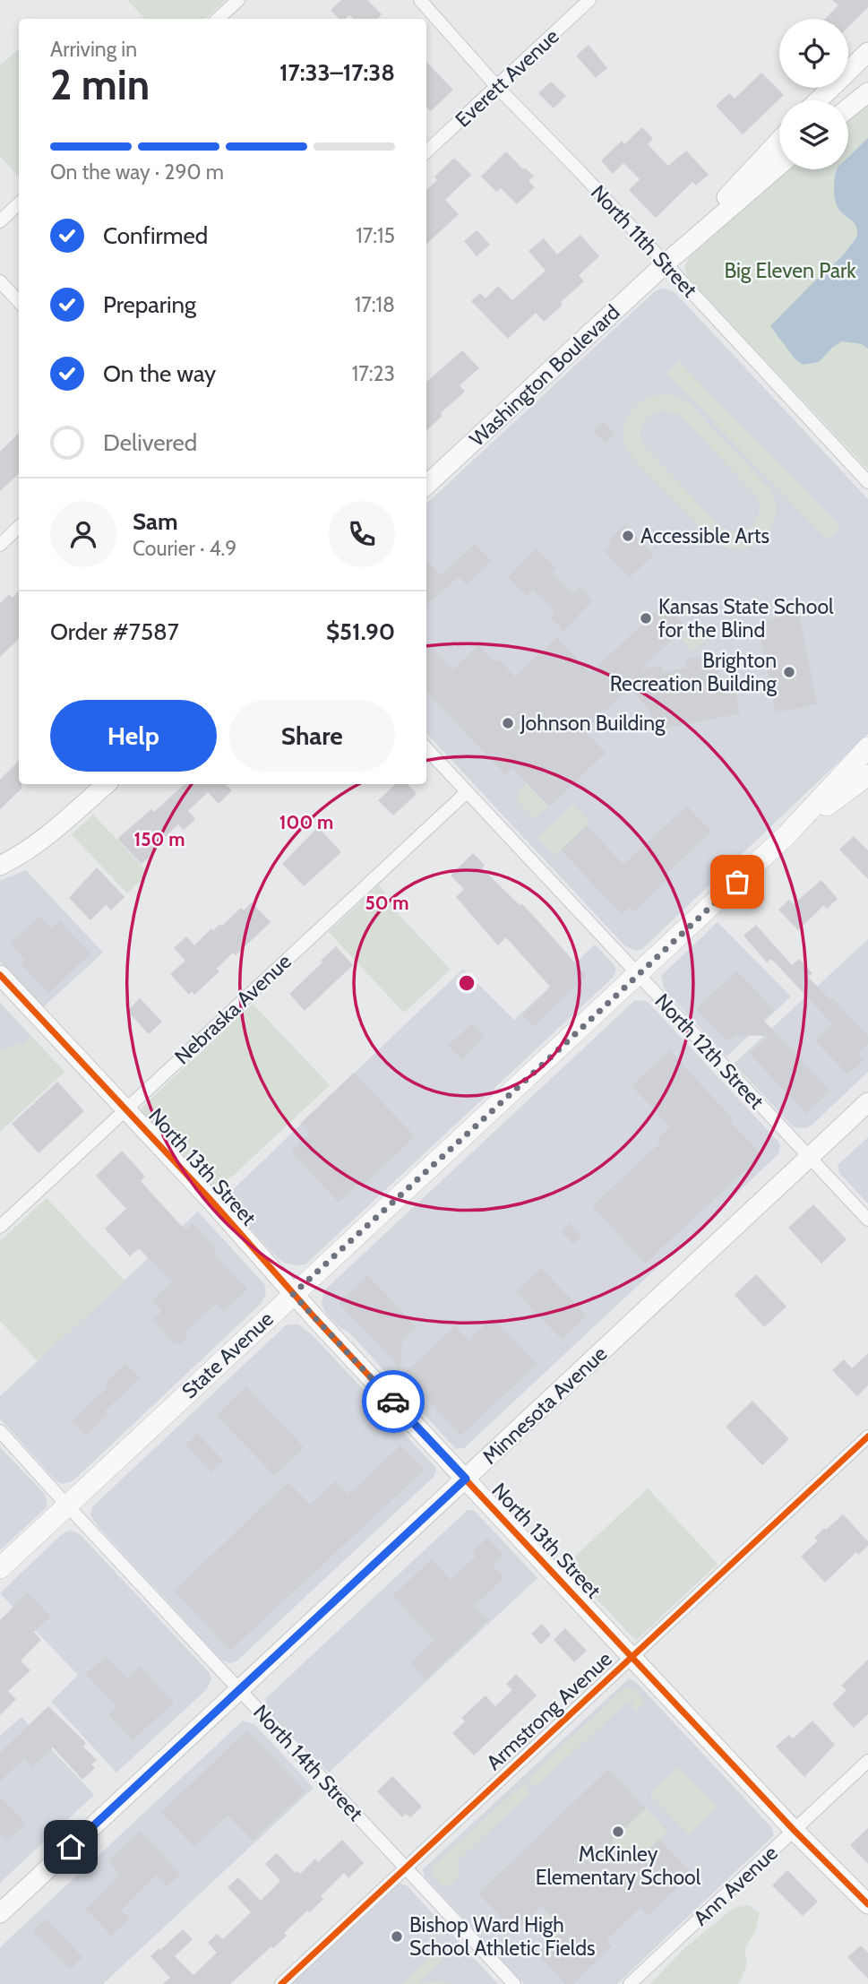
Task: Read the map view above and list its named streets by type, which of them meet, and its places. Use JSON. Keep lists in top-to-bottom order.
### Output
{
  "streets": {
    "main road": ["State Avenue"],
    "street": [
      "Everett Avenue",
      "North 11th Street",
      "Washington Boulevard",
      "Nebraska Avenue",
      "North 12th Street",
      "North 13th Street",
      "Minnesota Avenue",
      "Armstrong Avenue",
      "North 14th Street",
      "Ann Avenue"
    ]
  },
  "crossings": [
    ["Everett Avenue", "North 11th Street"],
    ["North 11th Street", "Washington Boulevard"],
    ["Nebraska Avenue", "North 12th Street"],
    ["Nebraska Avenue", "North 13th Street"],
    ["North 12th Street", "State Avenue"],
    ["North 12th Street", "Minnesota Avenue"],
    ["North 13th Street", "State Avenue"],
    ["North 13th Street", "Minnesota Avenue"],
    ["North 13th Street", "Armstrong Avenue"],
    ["North 13th Street", "Ann Avenue"],
    ["State Avenue", "North 14th Street"],
    ["Minnesota Avenue", "North 14th Street"],
    ["Armstrong Avenue", "North 14th Street"]
  ],
  "parks": ["Big Eleven Park"],
  "places": [
    "Accessible Arts",
    "Kansas State School for the Blind",
    "Brighton Recreation Building",
    "Johnson Building",
    "McKinley Elementary School",
    "Bishop Ward High School Athletic Fields"
  ],
  "page": {
    "heading": ["2 min", "Arriving in", "17:33–17:38"],
    "panel": [
      "Sam",
      "Courier · 4.9",
      "Order #7587",
      "$51.90"
    ],
    "bar": "On the way · 290 m",
    "list": [
      ["Confirmed", "17:15"],
      ["Preparing", "17:18"],
      ["On the way", "17:23"],
      "Delivered"
    ],
    "buttons": ["Help", "Share"]
  },
  "rings": ["100 m", "150 m", "50 m"]
}
